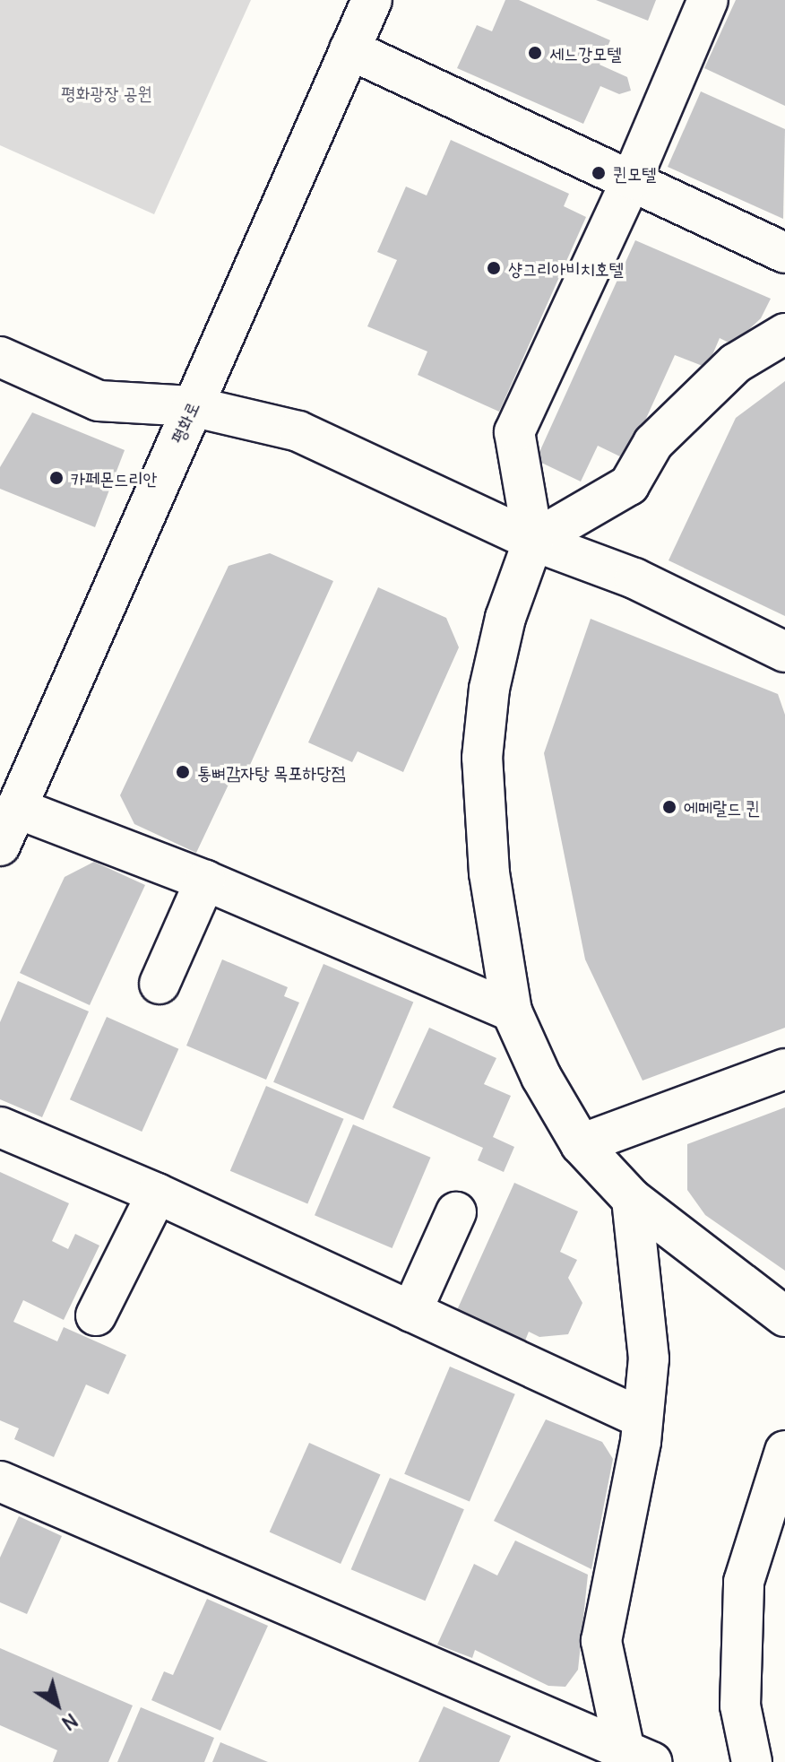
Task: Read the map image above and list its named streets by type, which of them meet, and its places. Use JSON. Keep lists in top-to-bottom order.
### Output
{
  "streets": {
    "street": ["평화로"]
  },
  "parks": ["평화광장 공원"],
  "places": [
    "세느강모텔",
    "퀸모텔",
    "샹그리아비치호텔",
    "카페몬드리안",
    "통뼈감자탕 목포하당점",
    "에메랄드 퀸"
  ],
  "north": "bottom right"
}
